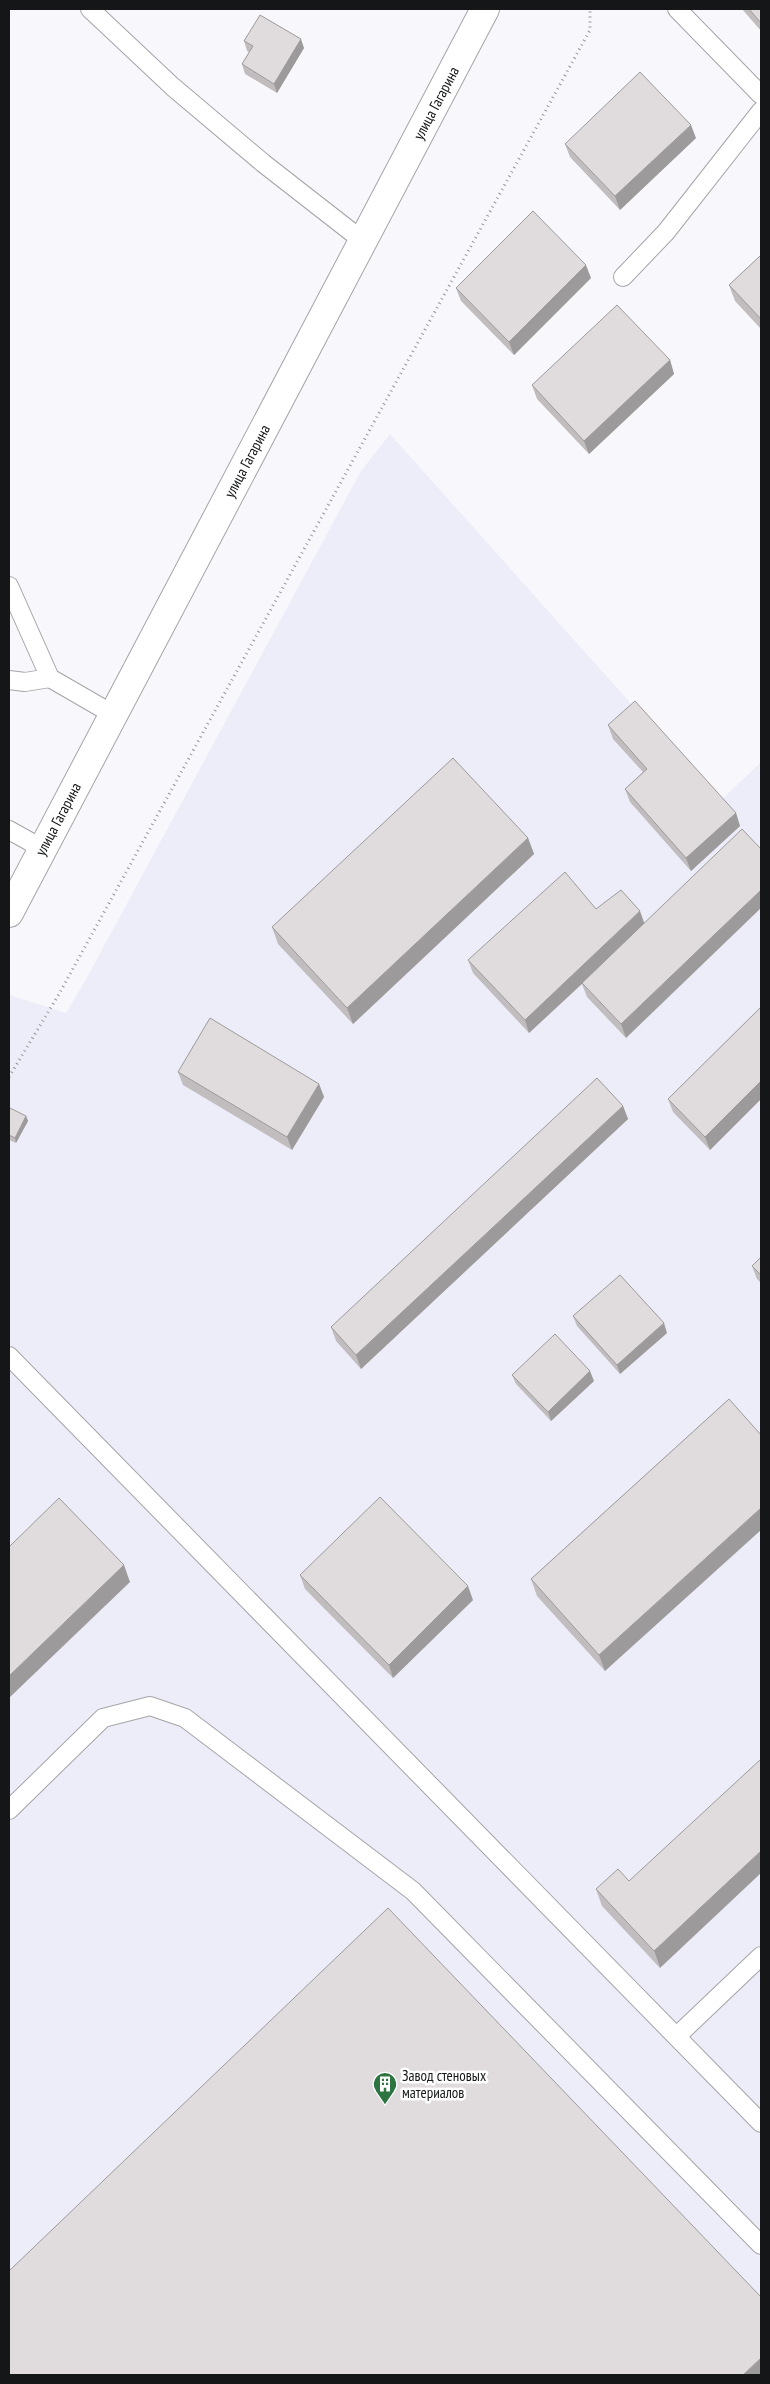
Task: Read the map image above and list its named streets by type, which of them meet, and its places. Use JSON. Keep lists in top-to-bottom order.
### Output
{
  "streets": {
    "main road": ["улица Гагарина"]
  },
  "places": {
    "building": ["Завод стеновых материалов"]
  }
}
